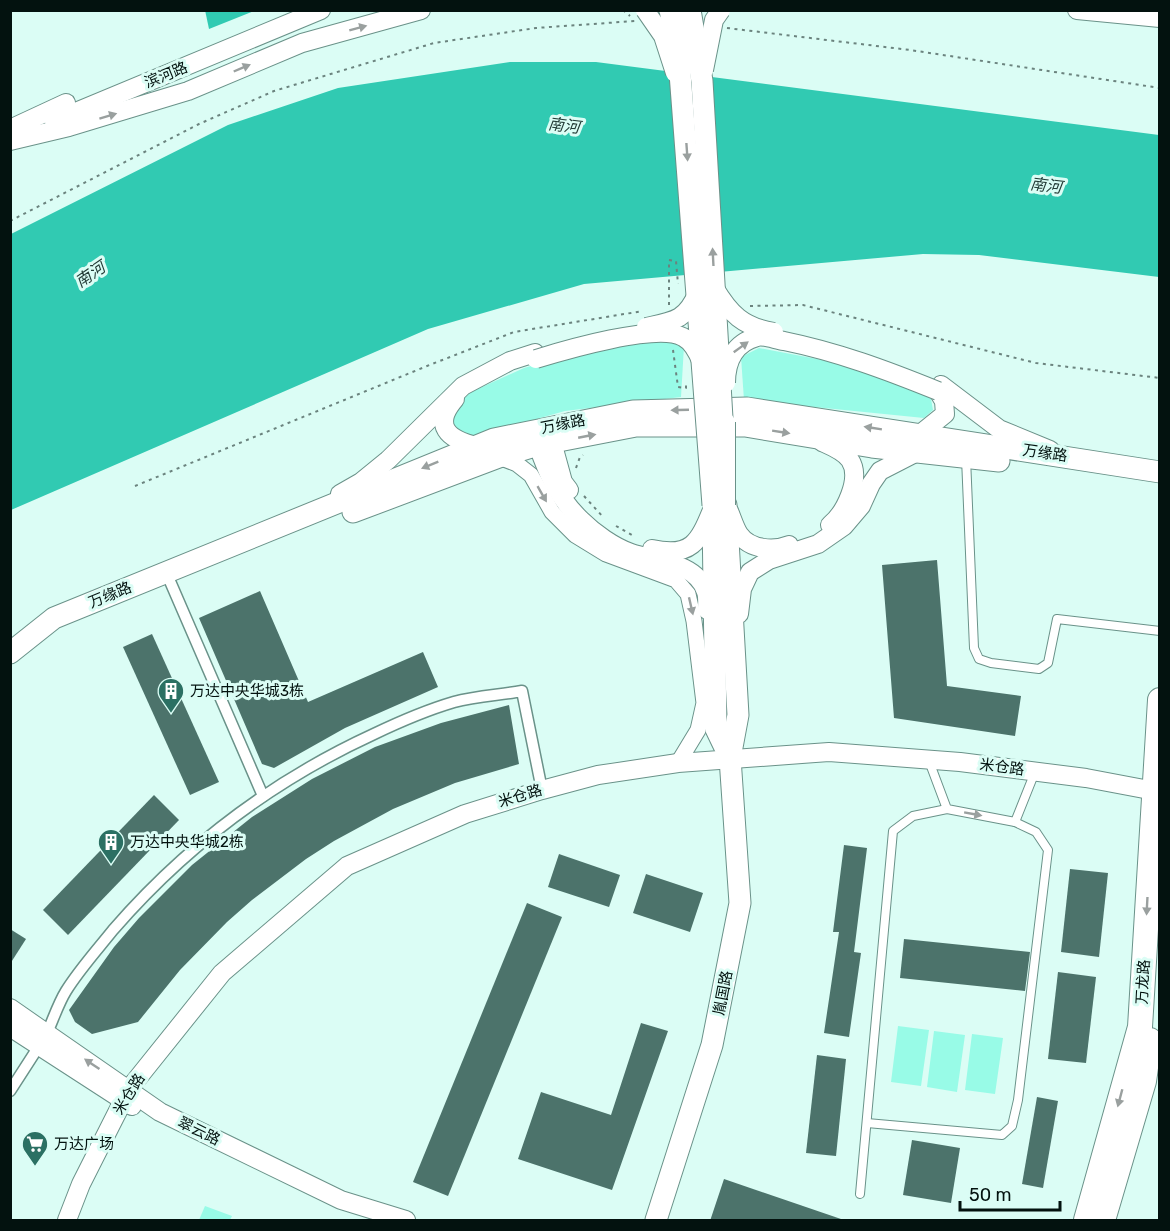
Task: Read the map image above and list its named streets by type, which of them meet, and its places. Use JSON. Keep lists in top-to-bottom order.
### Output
{
  "streets": {
    "highway": ["万龙路"],
    "main road": ["万缘路", "胤国路"],
    "street": ["滨河路", "米仓路", "翠云路"]
  },
  "crossings": [
    ["米仓路", "万龙路"],
    ["米仓路", "胤国路"],
    ["米仓路", "翠云路"]
  ],
  "water": ["南河"],
  "places": {
    "building": ["万达中央华城3栋", "万达中央华城2栋"],
    "supermarket": ["万达广场"]
  },
  "scale_bar": "50 m"
}
